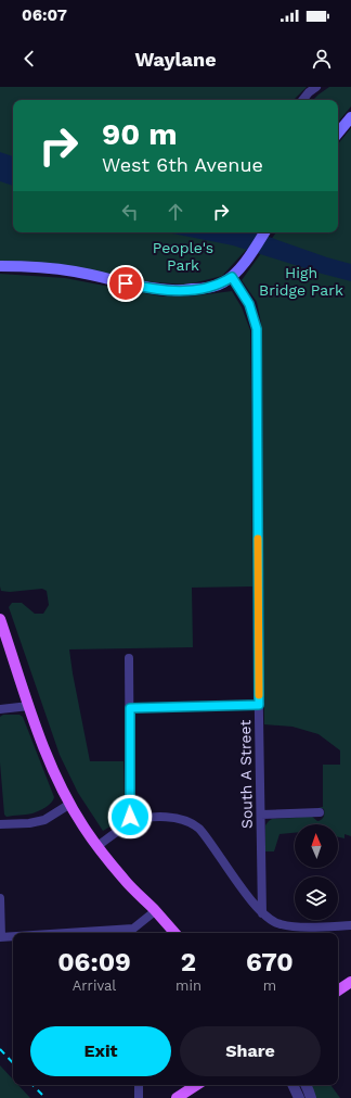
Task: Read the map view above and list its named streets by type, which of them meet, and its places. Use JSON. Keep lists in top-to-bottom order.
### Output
{
  "streets": {
    "street": ["South A Street"]
  },
  "parks": ["People's Park", "High Bridge Park"],
  "north": "top",
  "page": {
    "status": "06:07",
    "header": "Waylane",
    "turn": ["90 m", "West 6th Avenue"],
    "eta": [
      "06:09",
      "Arrival",
      "2",
      "min",
      "670",
      "m"
    ],
    "buttons": ["Exit", "Share"]
  }
}
